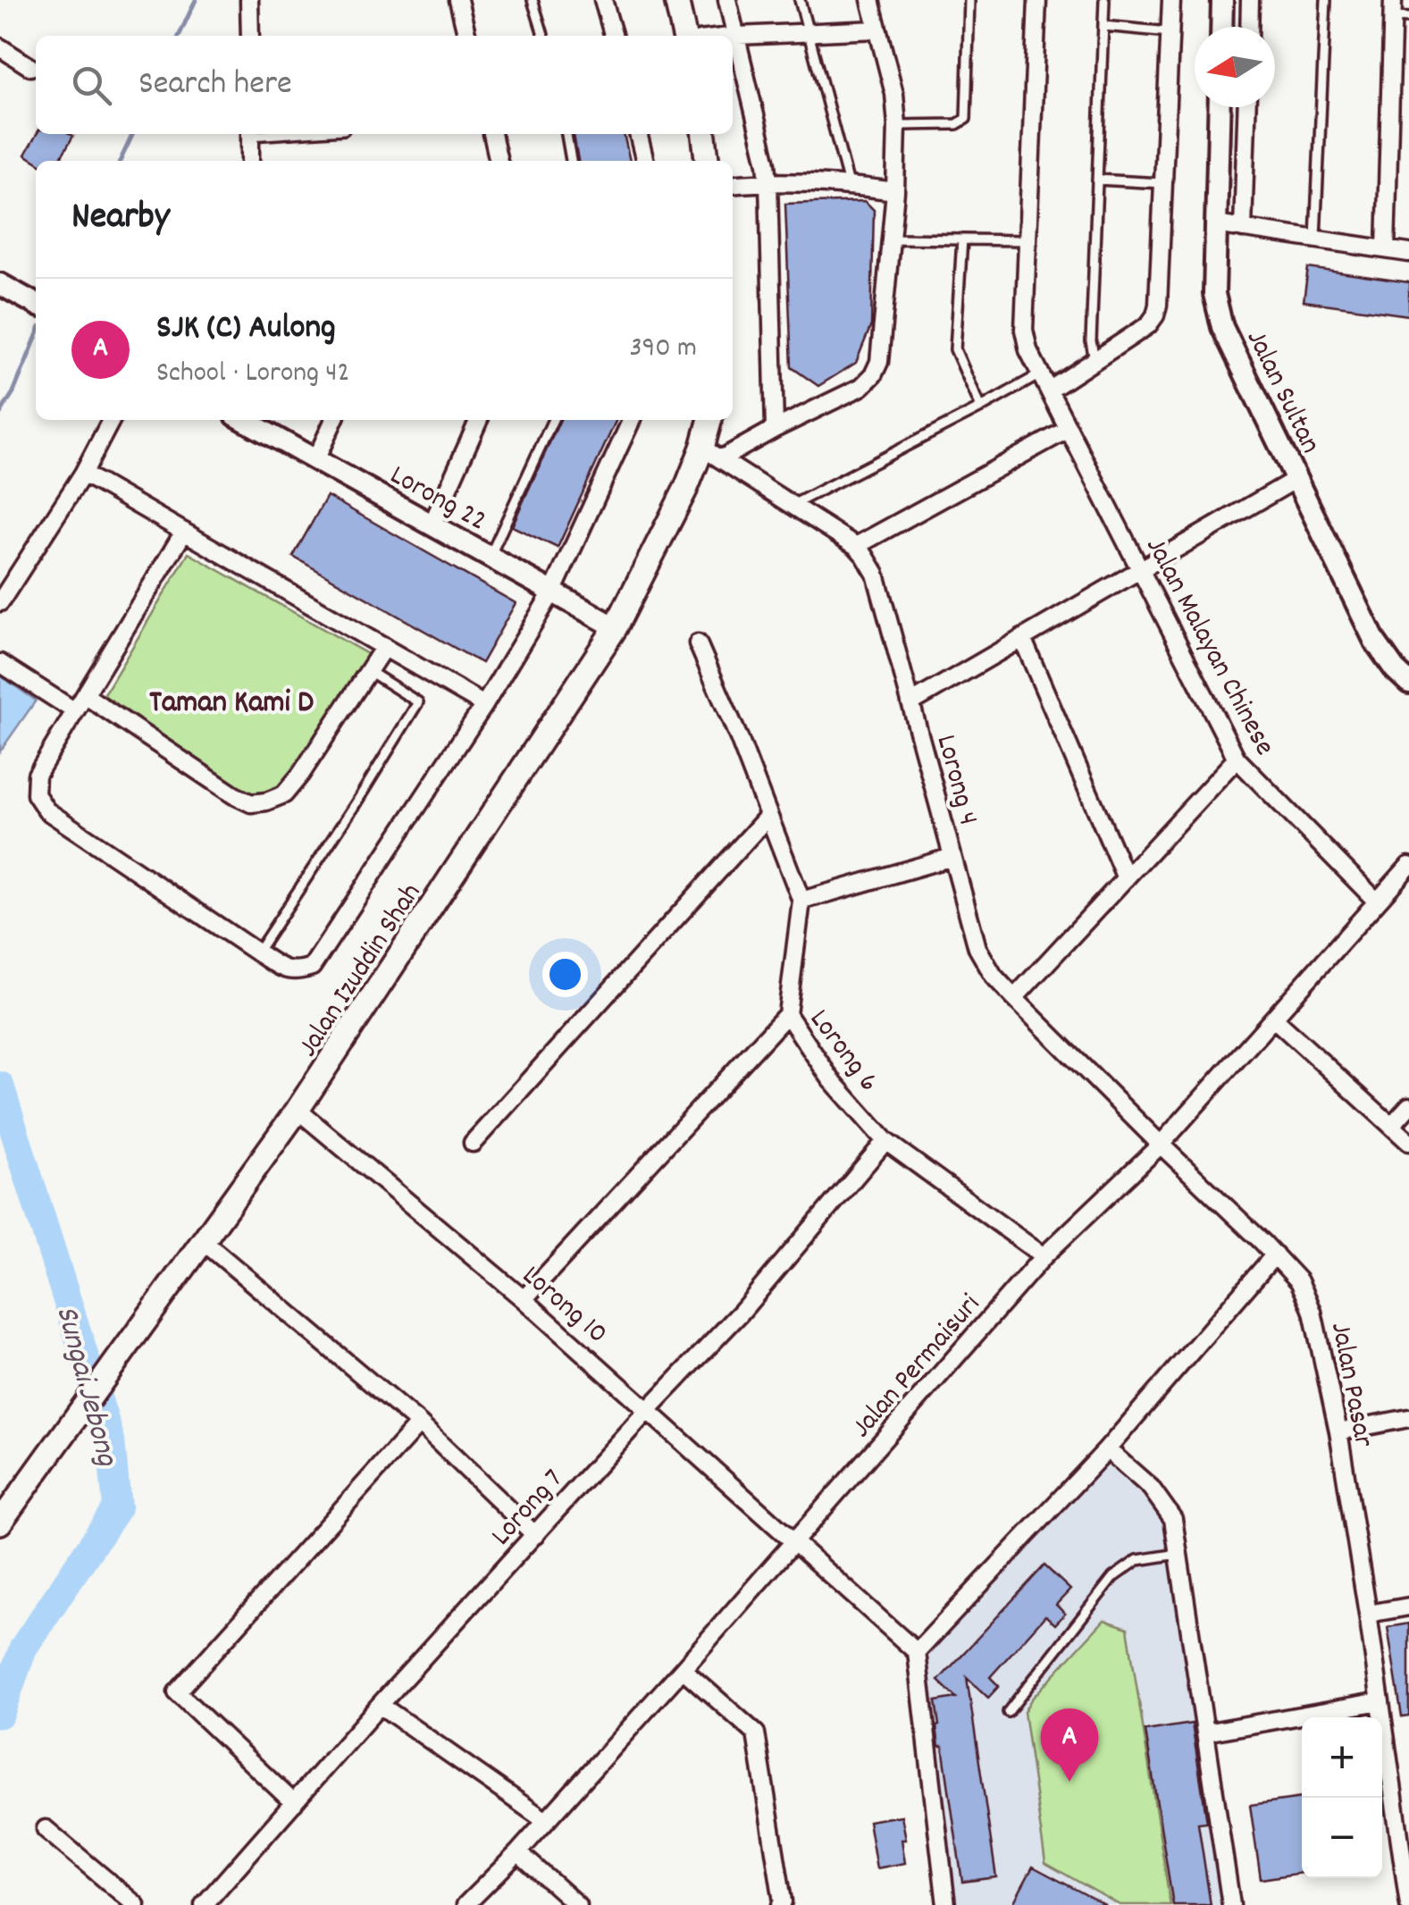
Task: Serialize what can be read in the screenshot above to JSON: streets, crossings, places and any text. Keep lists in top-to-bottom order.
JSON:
{
  "streets": {
    "main road": ["Jalan Izuddin Shah"],
    "street": [
      "Jalan Sultan",
      "Lorong 22",
      "Jalan Malayan Chinese",
      "Lorong 4",
      "Lorong 6",
      "Lorong 10",
      "Jalan Permaisuri",
      "Jalan Pasar",
      "Lorong 7"
    ]
  },
  "crossings": [
    ["Lorong 22", "Jalan Izuddin Shah"],
    ["Jalan Malayan Chinese", "Jalan Permaisuri"],
    ["Lorong 4", "Jalan Izuddin Shah"],
    ["Lorong 4", "Jalan Permaisuri"],
    ["Lorong 4", "Jalan Pasar"],
    ["Jalan Izuddin Shah", "Lorong 10"],
    ["Lorong 6", "Jalan Permaisuri"],
    ["Lorong 6", "Lorong 7"],
    ["Lorong 10", "Jalan Permaisuri"],
    ["Lorong 10", "Lorong 7"],
    ["Jalan Permaisuri", "Jalan Pasar"]
  ],
  "districts": ["Taman Kami D"],
  "water": ["Sungai Jebong"],
  "north": "left",
  "page": {
    "search": "Search here",
    "heading": "Nearby",
    "list": [
      {
        "mark": "A",
        "name": "SJK (C) Aulong",
        "note": "School · Lorong 42",
        "value": "390 m"
      }
    ],
    "pins": "A",
    "map_buttons": ["+", "−"]
  }
}
